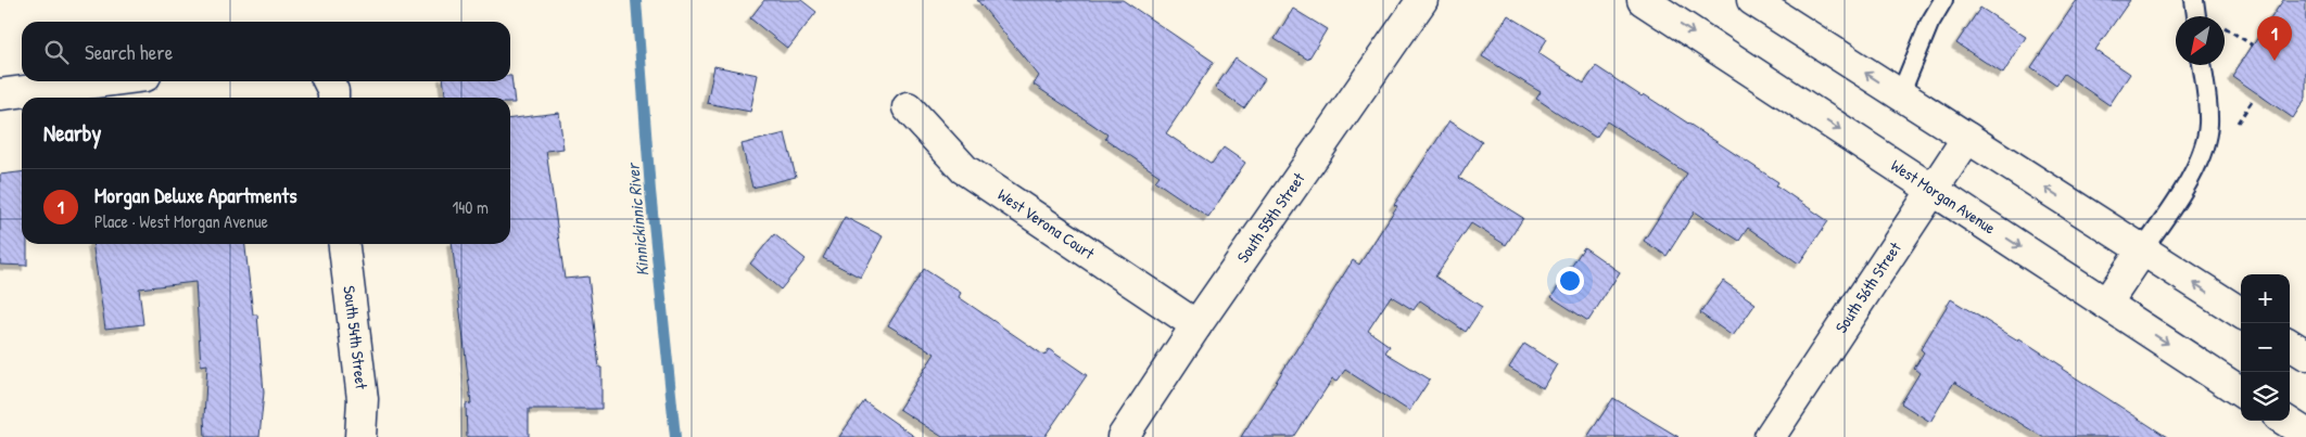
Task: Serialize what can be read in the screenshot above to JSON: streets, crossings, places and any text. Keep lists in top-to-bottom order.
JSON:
{
  "streets": {
    "street": [
      "West Morgan Avenue",
      "South 55th Street",
      "West Verona Court",
      "South 56th Street",
      "South 54th Street"
    ]
  },
  "crossings": [
    ["West Morgan Avenue", "South 56th Street"],
    ["South 55th Street", "West Verona Court"]
  ],
  "water": ["Kinnickinnic River"],
  "north": "bottom left",
  "page": {
    "pins": "1",
    "search": "Search here",
    "heading": "Nearby",
    "list": [
      {
        "mark": "1",
        "name": "Morgan Deluxe Apartments",
        "note": "Place · West Morgan Avenue",
        "value": "140 m"
      }
    ],
    "map_buttons": ["+", "−"]
  }
}
